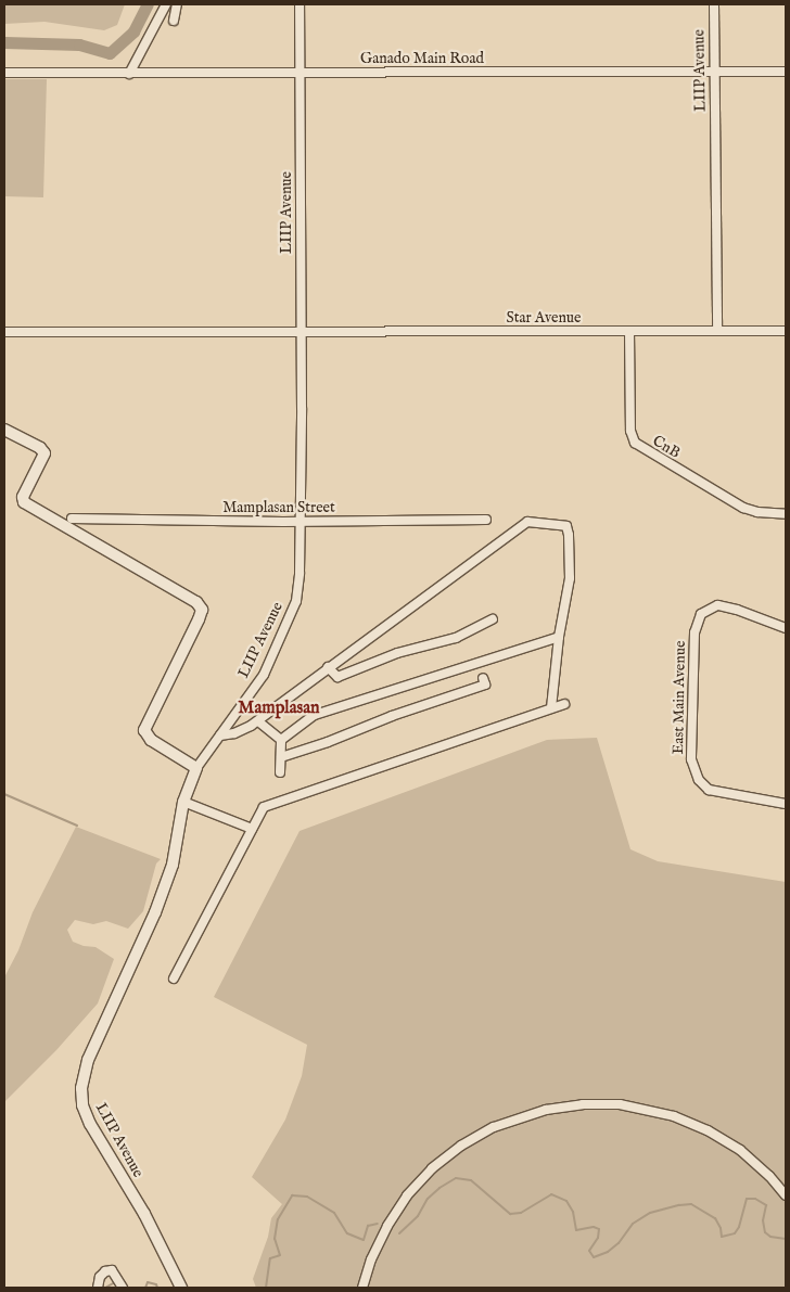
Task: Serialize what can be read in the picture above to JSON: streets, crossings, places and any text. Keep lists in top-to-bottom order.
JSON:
{
  "streets": {
    "street": [
      "Ganado Main Road",
      "LIIP Avenue",
      "Star Avenue",
      "CnB",
      "Mamplasan Street",
      "East Main Avenue"
    ]
  },
  "crossings": [
    ["Ganado Main Road", "LIIP Avenue"],
    ["LIIP Avenue", "Star Avenue"],
    ["LIIP Avenue", "Mamplasan Street"],
    ["Star Avenue", "CnB"]
  ],
  "districts": ["Mamplasan"]
}
